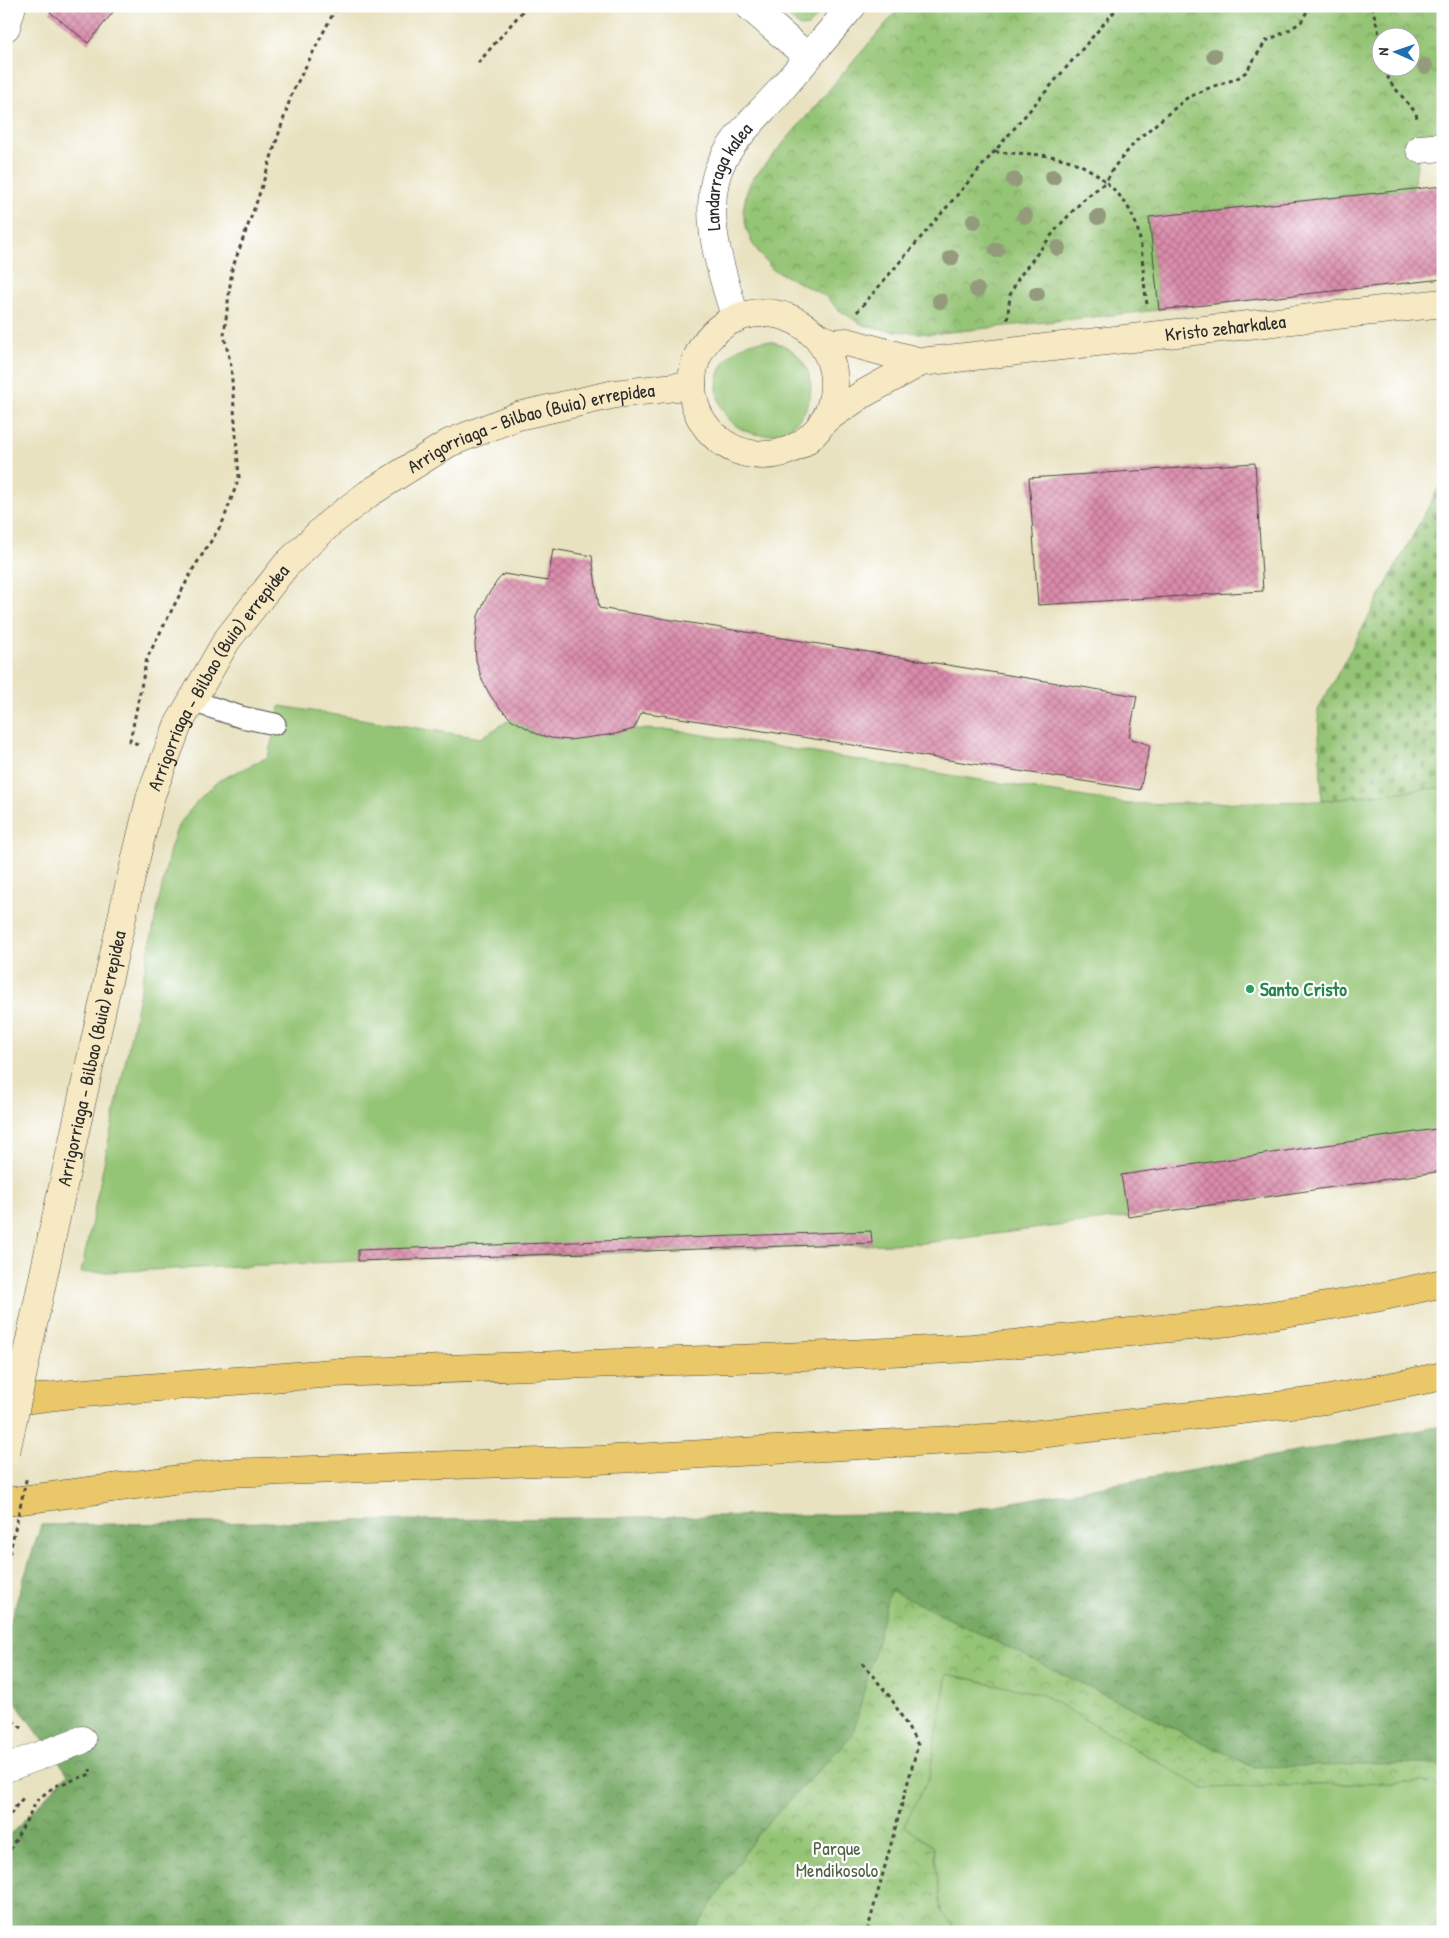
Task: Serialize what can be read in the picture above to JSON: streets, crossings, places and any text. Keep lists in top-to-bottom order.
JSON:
{
  "streets": {
    "street": ["Landarraga kalea", "Kristo zeharkalea", "Arrigorriaga - Bilbao (Buia) errepidea"]
  },
  "crossings": [
    ["Landarraga kalea", "Arrigorriaga - Bilbao (Buia) errepidea"]
  ],
  "parks": ["Parque Mendikosolo"],
  "places": ["Santo Cristo"],
  "north": "left"
}
